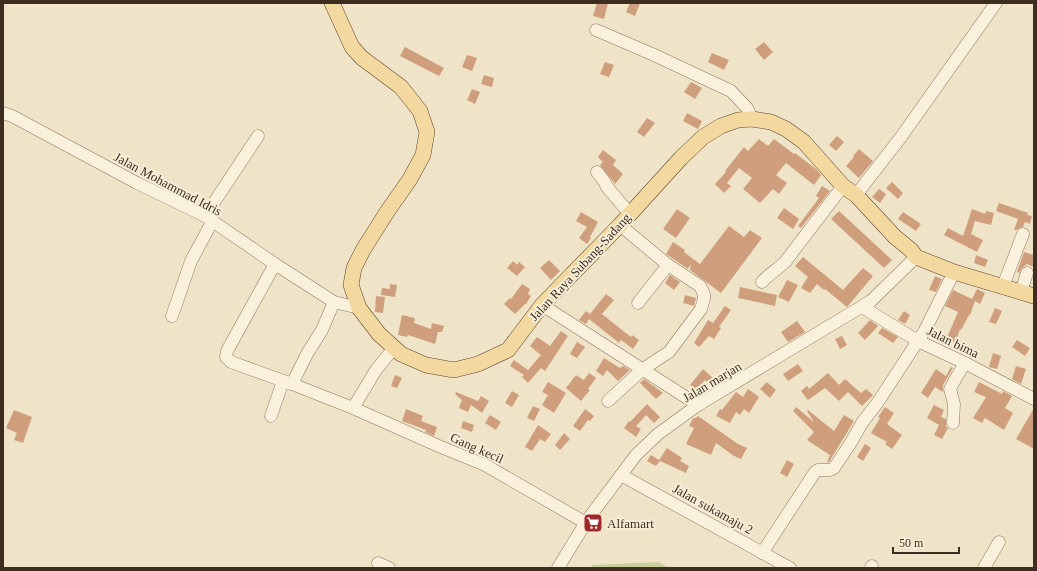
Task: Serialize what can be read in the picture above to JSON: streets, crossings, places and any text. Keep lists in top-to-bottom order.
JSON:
{
  "streets": {
    "main road": ["Jalan Raya Subang-Sadang"],
    "street": [
      "Jalan Mohammad Idris",
      "Jalan bima",
      "Jalan marjan",
      "Gang kecil",
      "Jalan sukamaju 2"
    ]
  },
  "crossings": [
    ["Jalan Mohammad Idris", "Jalan Raya Subang-Sadang"],
    ["Jalan Mohammad Idris", "Gang kecil"],
    ["Jalan Raya Subang-Sadang", "Jalan marjan"],
    ["Jalan bima", "Jalan marjan"],
    ["Jalan marjan", "Gang kecil"],
    ["Jalan marjan", "Jalan sukamaju 2"]
  ],
  "places": {
    "supermarket": ["Alfamart"]
  },
  "scale_bar": "50 m"
}
